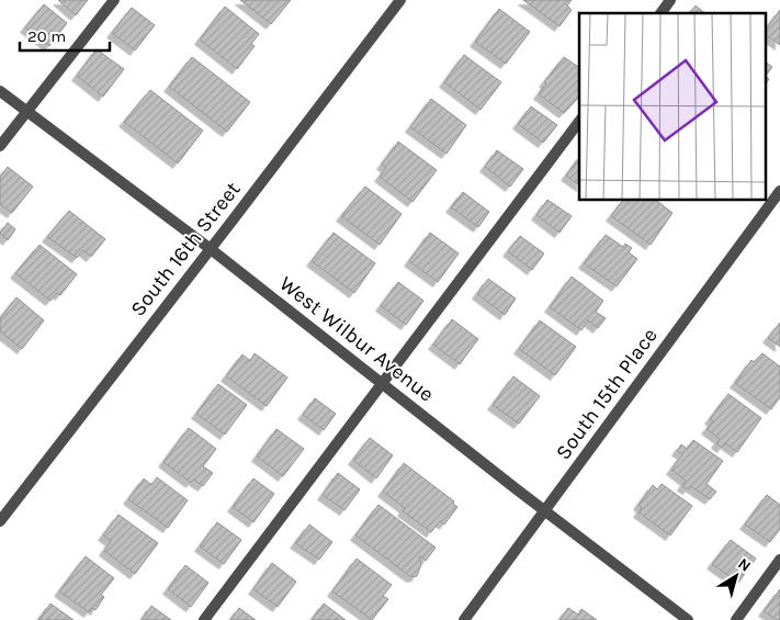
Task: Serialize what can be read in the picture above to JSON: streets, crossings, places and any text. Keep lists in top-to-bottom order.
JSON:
{
  "streets": {
    "street": ["South 16th Street", "West Wilbur Avenue", "South 15th Place"]
  },
  "crossings": [
    ["South 16th Street", "West Wilbur Avenue"],
    ["West Wilbur Avenue", "South 15th Place"]
  ],
  "scale_bar": "20 m",
  "north": "top right"
}
